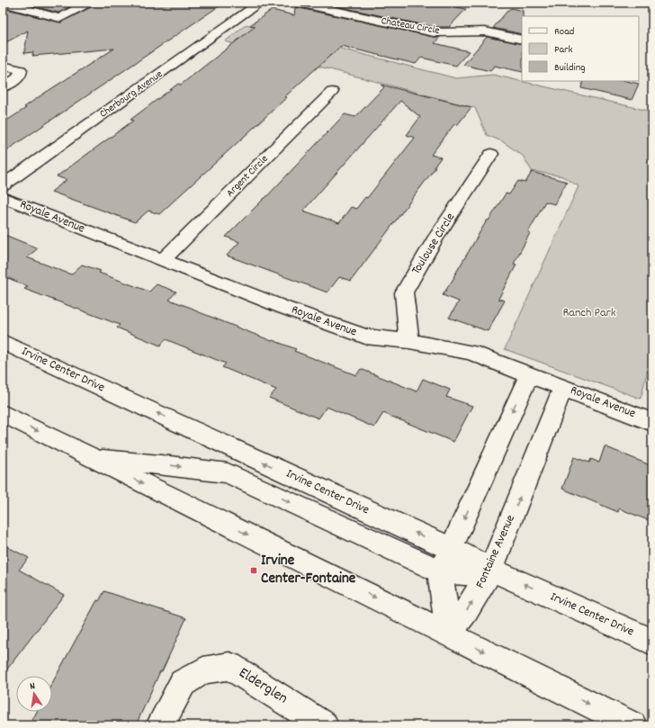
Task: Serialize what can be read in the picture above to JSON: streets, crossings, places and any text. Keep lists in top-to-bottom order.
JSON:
{
  "streets": {
    "street": [
      "Chateau Circle",
      "Cherbourg Avenue",
      "Argent Circle",
      "Royale Avenue",
      "Toulouse Circle",
      "Irvine Center Drive",
      "Fontaine Avenue",
      "Elderglen"
    ]
  },
  "crossings": [
    ["Argent Circle", "Royale Avenue"],
    ["Royale Avenue", "Toulouse Circle"],
    ["Royale Avenue", "Fontaine Avenue"],
    ["Irvine Center Drive", "Fontaine Avenue"]
  ],
  "parks": ["Ranch Park"],
  "places": {
    "transit": ["Irvine Center-Fontaine"]
  },
  "legend": ["Road", "Park", "Building"],
  "north": "top"
}
